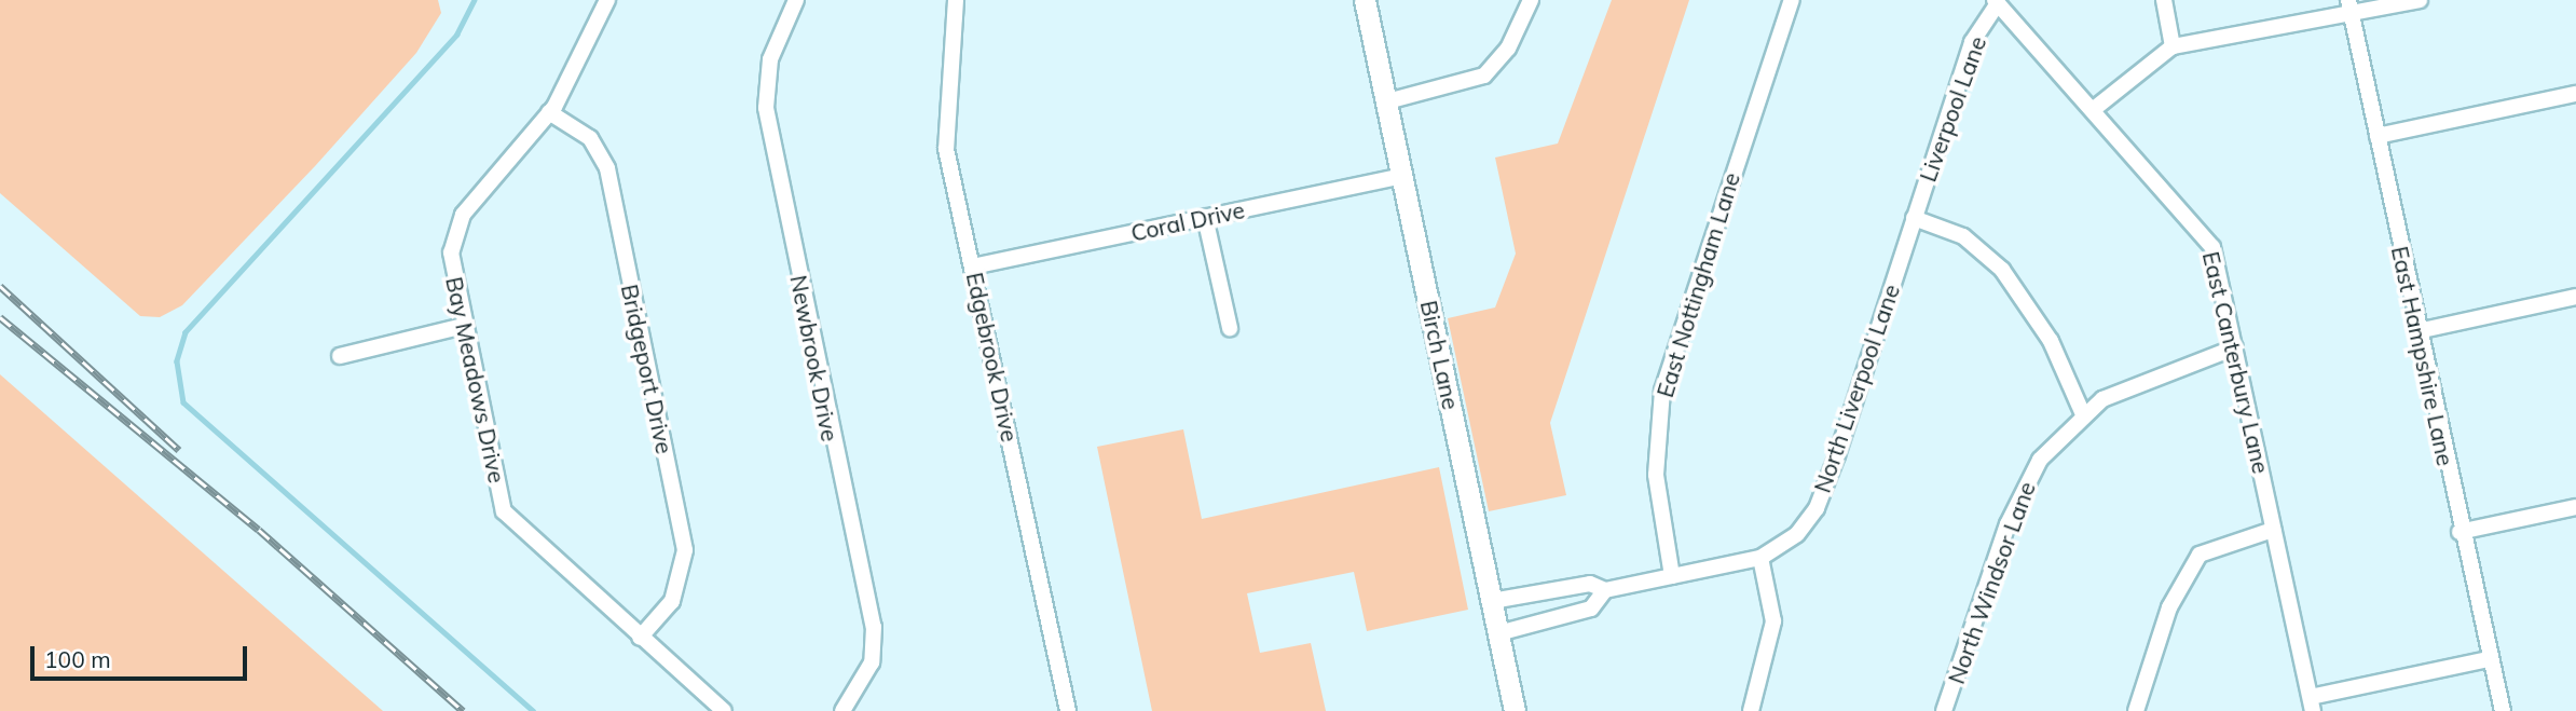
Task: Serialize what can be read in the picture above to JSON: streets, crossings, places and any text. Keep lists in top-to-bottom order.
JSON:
{
  "streets": {
    "street": [
      "Liverpool Lane",
      "Coral Drive",
      "East Nottingham Lane",
      "Birch Lane",
      "East Hampshire Lane",
      "Edgebrook Drive",
      "Newbrook Drive",
      "East Canterbury Lane",
      "Bridgeport Drive",
      "Bay Meadows Drive",
      "North Liverpool Lane",
      "North Windsor Lane"
    ]
  },
  "crossings": [
    ["Liverpool Lane", "East Canterbury Lane"],
    ["Liverpool Lane", "North Liverpool Lane"],
    ["Coral Drive", "Birch Lane"],
    ["Coral Drive", "Edgebrook Drive"],
    ["East Nottingham Lane", "North Liverpool Lane"],
    ["Birch Lane", "North Liverpool Lane"],
    ["East Canterbury Lane", "North Windsor Lane"],
    ["Bridgeport Drive", "Bay Meadows Drive"]
  ],
  "scale_bar": "100 m"
}
